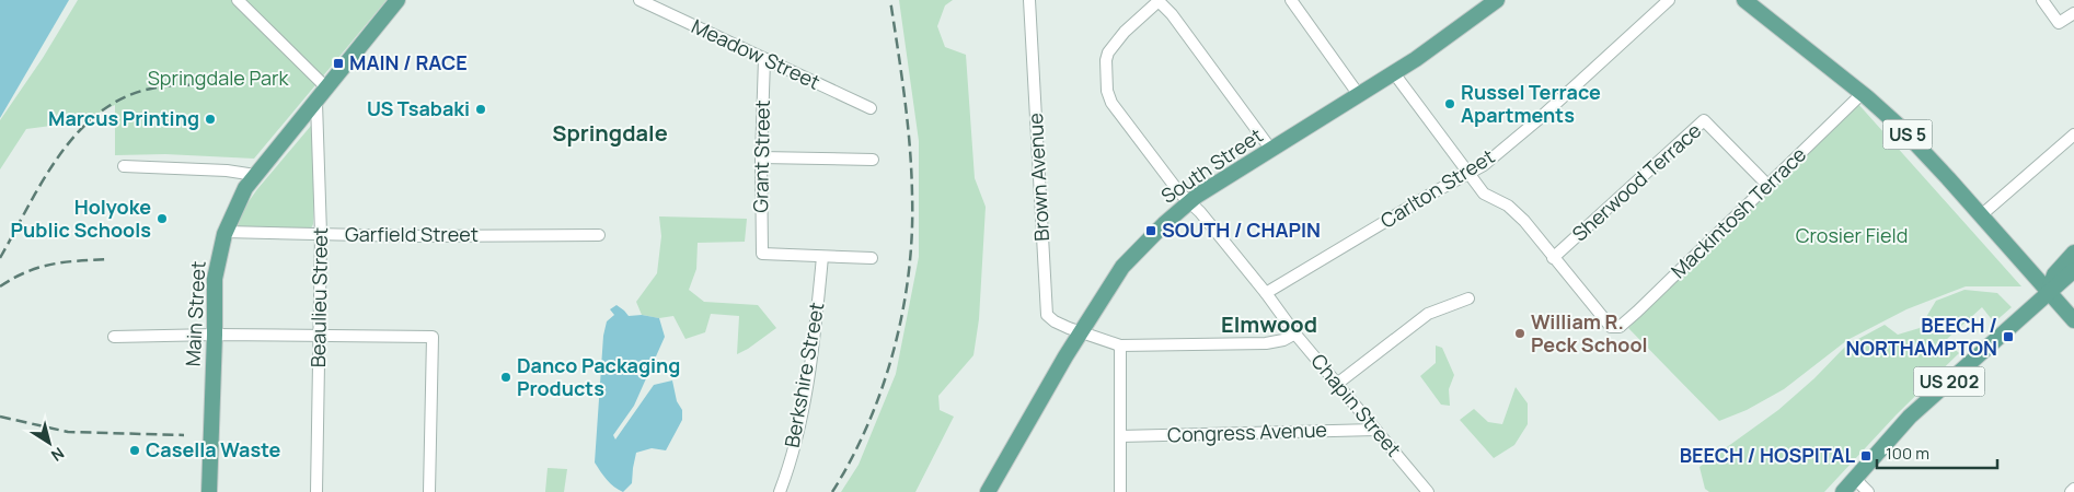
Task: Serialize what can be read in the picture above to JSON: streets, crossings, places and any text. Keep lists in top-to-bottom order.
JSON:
{
  "streets": {
    "main road": [
      "US 5",
      "South Street",
      "Main Street",
      "US 202"
    ],
    "street": [
      "Meadow Street",
      "Grant Street",
      "Brown Avenue",
      "Sherwood Terrace",
      "Carlton Street",
      "Mackintosh Terrace",
      "Garfield Street",
      "Beaulieu Street",
      "Berkshire Street",
      "Chapin Street",
      "Congress Avenue"
    ]
  },
  "crossings": [
    ["Meadow Street", "Grant Street"],
    ["US 5", "Mackintosh Terrace"],
    ["US 5", "US 202"],
    ["Grant Street", "Berkshire Street"],
    ["South Street", "Brown Avenue"],
    ["South Street", "Chapin Street"],
    ["Sherwood Terrace", "Mackintosh Terrace"],
    ["Carlton Street", "Chapin Street"],
    ["Garfield Street", "Beaulieu Street"],
    ["Garfield Street", "Main Street"],
    ["Beaulieu Street", "Main Street"],
    ["Chapin Street", "Congress Avenue"]
  ],
  "districts": ["Springdale", "Elmwood"],
  "parks": ["Springdale Park", "Crosier Field"],
  "places": {
    "transit": [
      "MAIN / RACE",
      "SOUTH / CHAPIN",
      "BEECH / NORTHAMPTON",
      "BEECH / HOSPITAL"
    ],
    "other": [
      "Russel Terrace Apartments",
      "US Tsabaki",
      "Marcus Printing",
      "Holyoke Public Schools",
      "William R. Peck School",
      "Danco Packaging Products",
      "Casella Waste"
    ]
  },
  "scale_bar": "100 m",
  "north": "bottom right"
}
